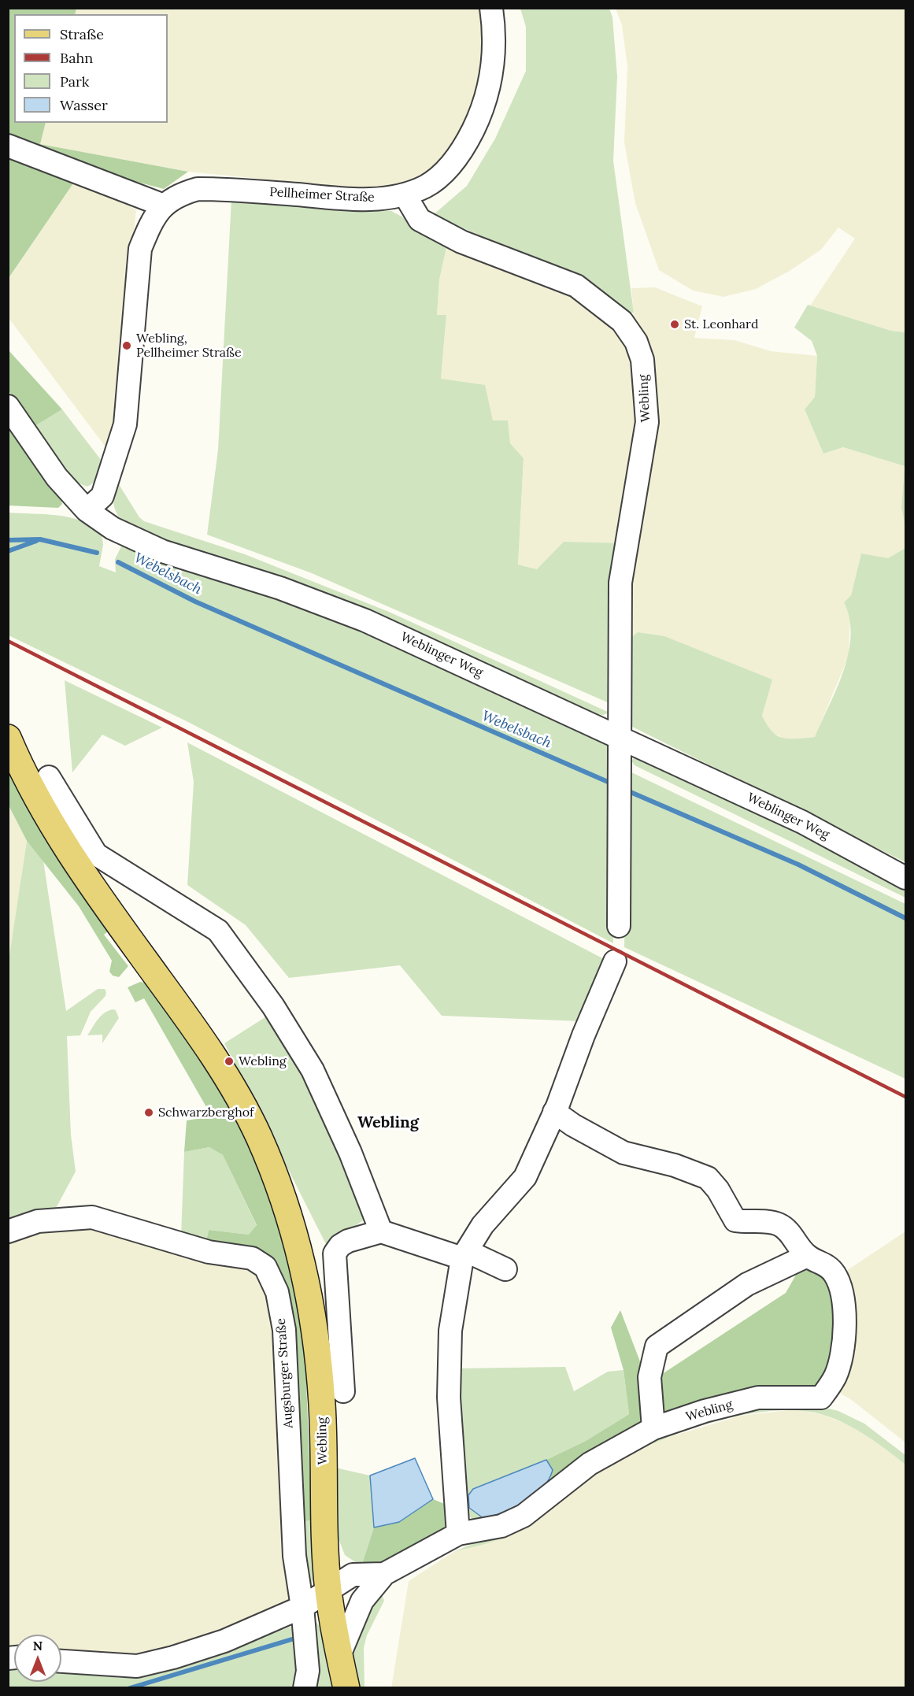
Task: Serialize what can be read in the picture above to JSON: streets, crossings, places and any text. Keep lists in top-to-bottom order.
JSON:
{
  "streets": {
    "main road": ["Webling"],
    "street": ["Pellheimer Straße", "Weblinger Weg", "Augsburger Straße"]
  },
  "crossings": [
    ["Pellheimer Straße", "Webling"],
    ["Pellheimer Straße", "Weblinger Weg"],
    ["Webling", "Weblinger Weg"]
  ],
  "districts": ["Webling"],
  "water": ["Webelsbach"],
  "places": [
    "St. Leonhard",
    "Webling, Pellheimer Straße",
    "Webling",
    "Schwarzberghof"
  ],
  "legend": [
    "Straße",
    "Bahn",
    "Park",
    "Wasser"
  ],
  "north": "top"
}
